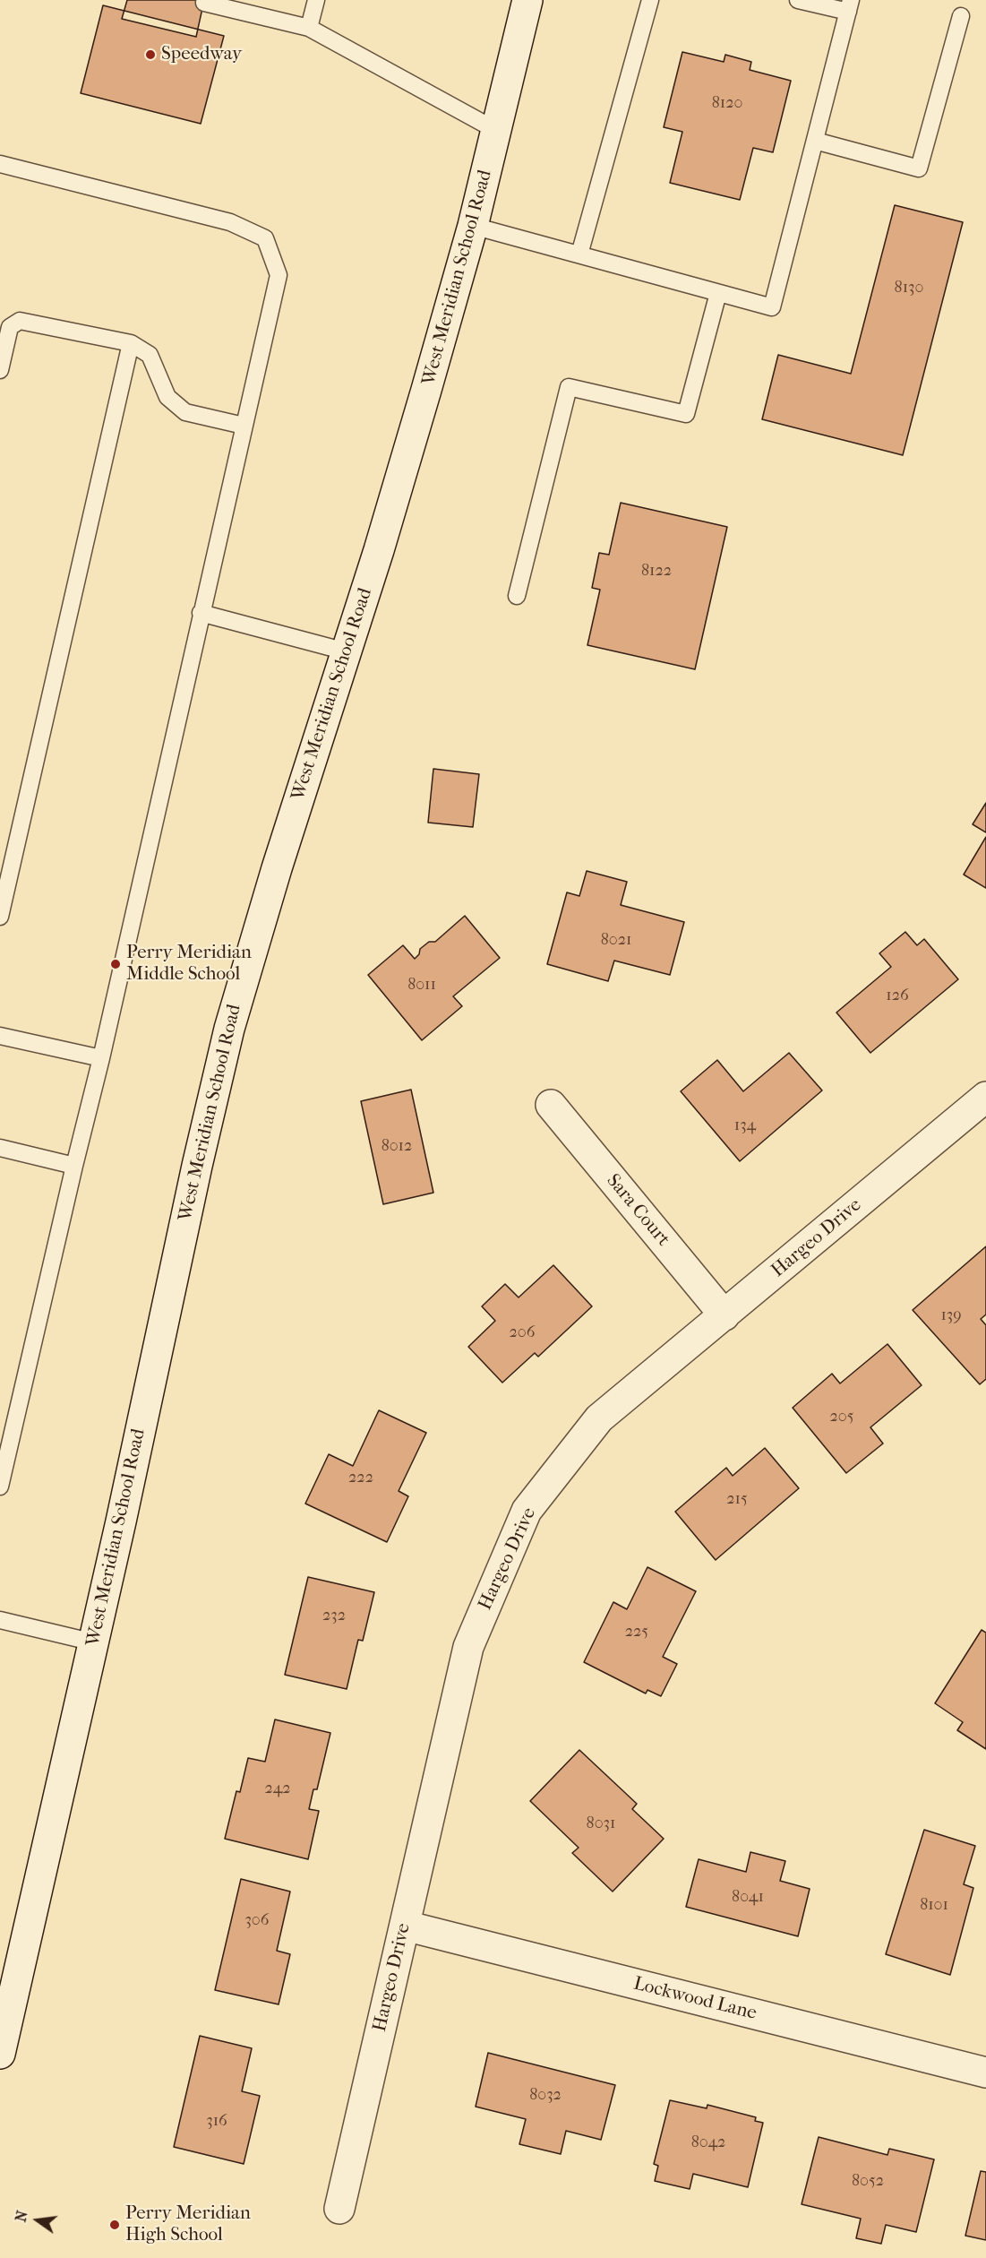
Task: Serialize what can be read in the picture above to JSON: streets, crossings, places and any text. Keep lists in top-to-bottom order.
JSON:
{
  "streets": {
    "street": [
      "West Meridian School Road",
      "Sara Court",
      "Hargeo Drive",
      "Lockwood Lane"
    ]
  },
  "crossings": [
    ["Sara Court", "Hargeo Drive"],
    ["Hargeo Drive", "Lockwood Lane"]
  ],
  "places": ["Speedway", "Perry Meridian Middle School", "Perry Meridian High School"],
  "house_numbers": [
    "8120",
    "8130",
    "8122",
    "8021",
    "8011",
    "126",
    "134",
    "8012",
    "139",
    "206",
    "205",
    "222",
    "215",
    "232",
    "225",
    "242",
    "8031",
    "8041",
    "8101",
    "306",
    "8032",
    "316",
    "8042",
    "8052"
  ],
  "north": "left"
}
